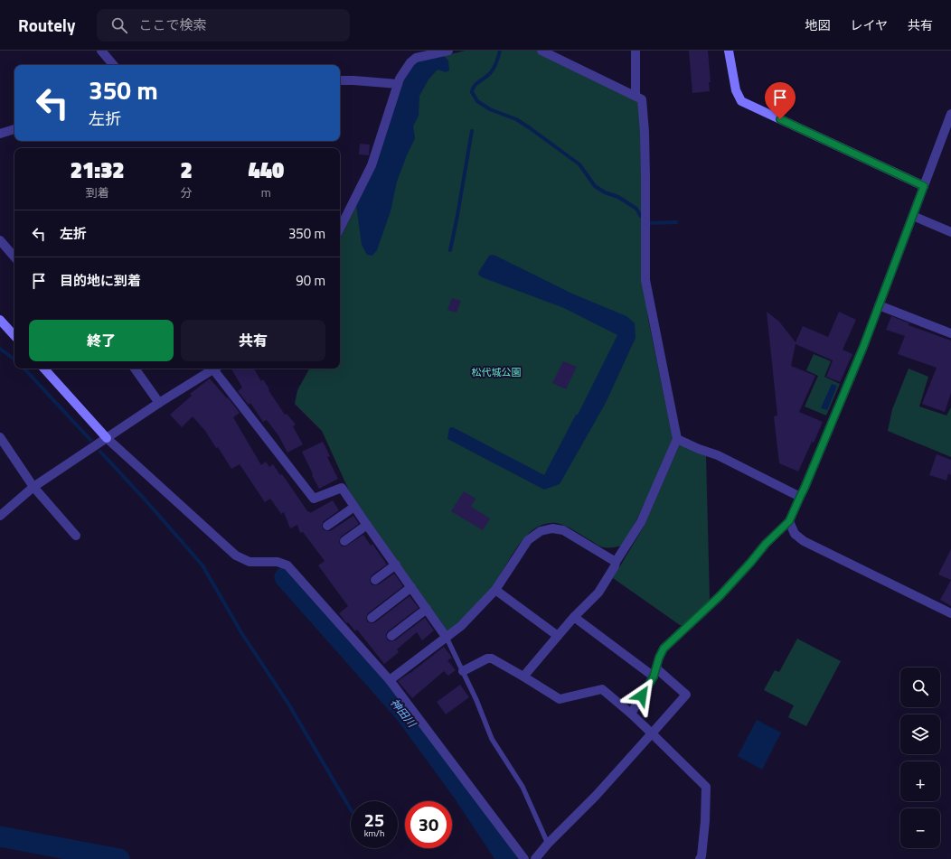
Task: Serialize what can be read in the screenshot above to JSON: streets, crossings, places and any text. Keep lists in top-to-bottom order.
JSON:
{
  "water": ["神田川"],
  "parks": ["松代城公園"],
  "page": {
    "header": "Routely",
    "search": "ここで検索",
    "nav": ["地図", "レイヤ", "共有"],
    "turn": ["350 m", "左折"],
    "eta": [
      "21:32",
      "到着",
      "2",
      "分",
      "440",
      "m"
    ],
    "list": [
      {
        "name": "左折",
        "value": "350 m"
      },
      {
        "name": "目的地に到着",
        "value": "90 m"
      }
    ],
    "buttons": ["終了", "共有"],
    "map_buttons": ["+", "−"],
    "speed": "25 km/h",
    "limit": "30"
  }
}
